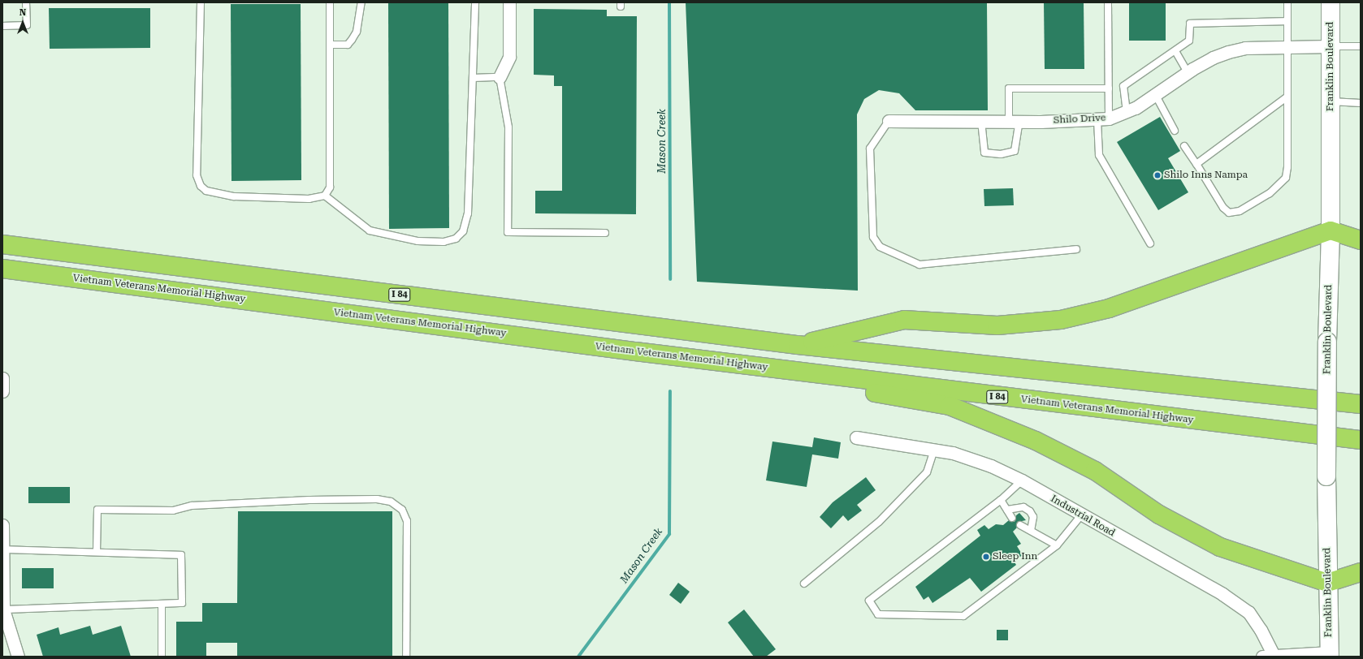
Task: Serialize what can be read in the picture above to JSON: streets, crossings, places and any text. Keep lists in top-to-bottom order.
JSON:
{
  "streets": {
    "highway": ["Vietnam Veterans Memorial Highway", "I 84"],
    "main road": ["Franklin Boulevard"],
    "street": ["Shilo Drive", "Industrial Road"]
  },
  "crossings": [
    ["Franklin Boulevard", "Shilo Drive"]
  ],
  "water": ["Mason Creek"],
  "places": ["Shilo Inns Nampa", "Sleep Inn"],
  "north": "top"
}
